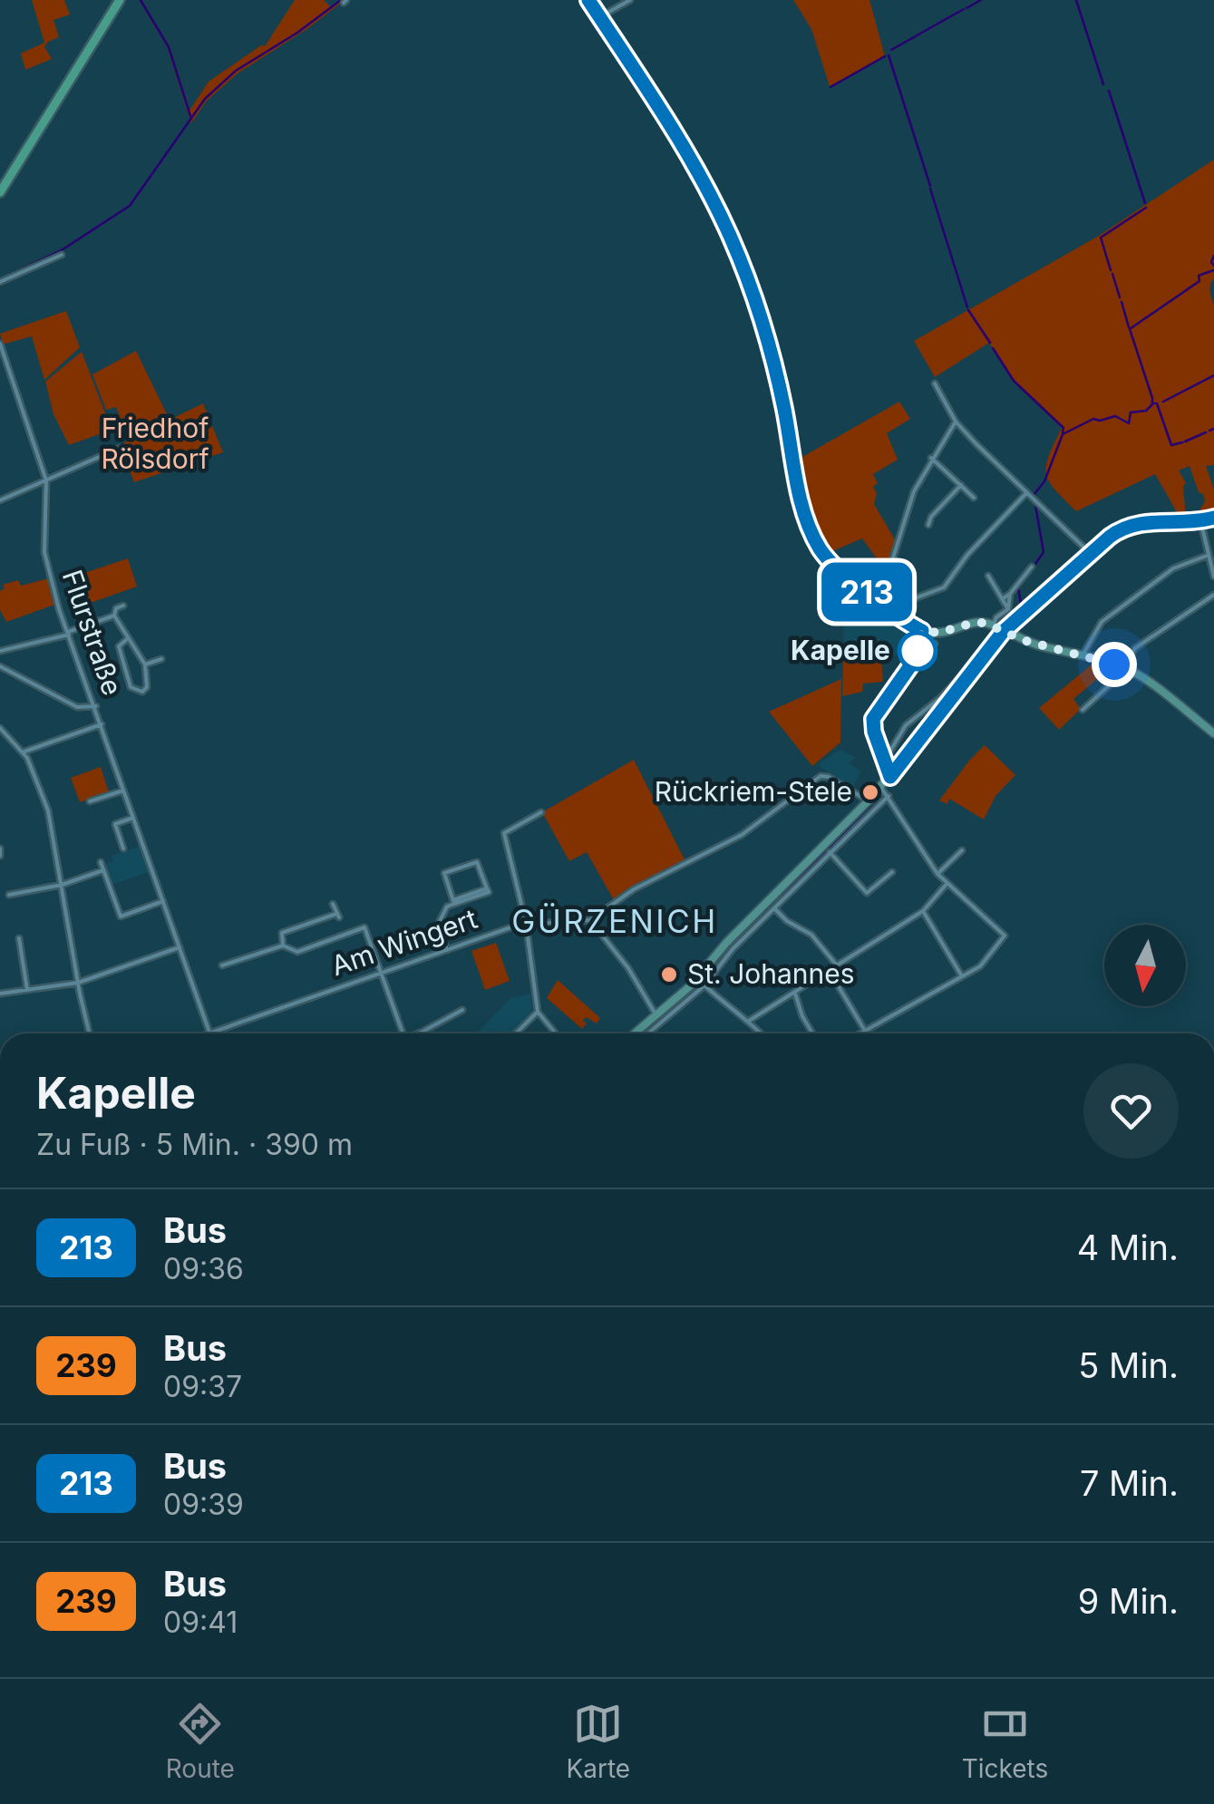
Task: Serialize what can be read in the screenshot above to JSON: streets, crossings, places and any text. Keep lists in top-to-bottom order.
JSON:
{
  "streets": {
    "street": ["Flurstraße", "Am Wingert"]
  },
  "crossings": [
    ["Flurstraße", "Am Wingert"]
  ],
  "districts": ["GÜRZENICH"],
  "parks": ["Friedhof Rölsdorf"],
  "places": ["Kapelle", "Rückriem-Stele", "St. Johannes"],
  "lines": ["bus line 213"],
  "north": "bottom",
  "page": {
    "on_map": "213",
    "heading": ["Kapelle", "Zu Fuß · 5 Min. · 390 m"],
    "list": [
      {
        "mark": "213",
        "name": "Bus",
        "note": "09:36",
        "value": "4 Min."
      },
      {
        "mark": "239",
        "name": "Bus",
        "note": "09:37",
        "value": "5 Min."
      },
      {
        "mark": "213",
        "name": "Bus",
        "note": "09:39",
        "value": "7 Min."
      },
      {
        "mark": "239",
        "name": "Bus",
        "note": "09:41",
        "value": "9 Min."
      }
    ],
    "tabs": ["Route", "Karte", "Tickets"]
  }
}
